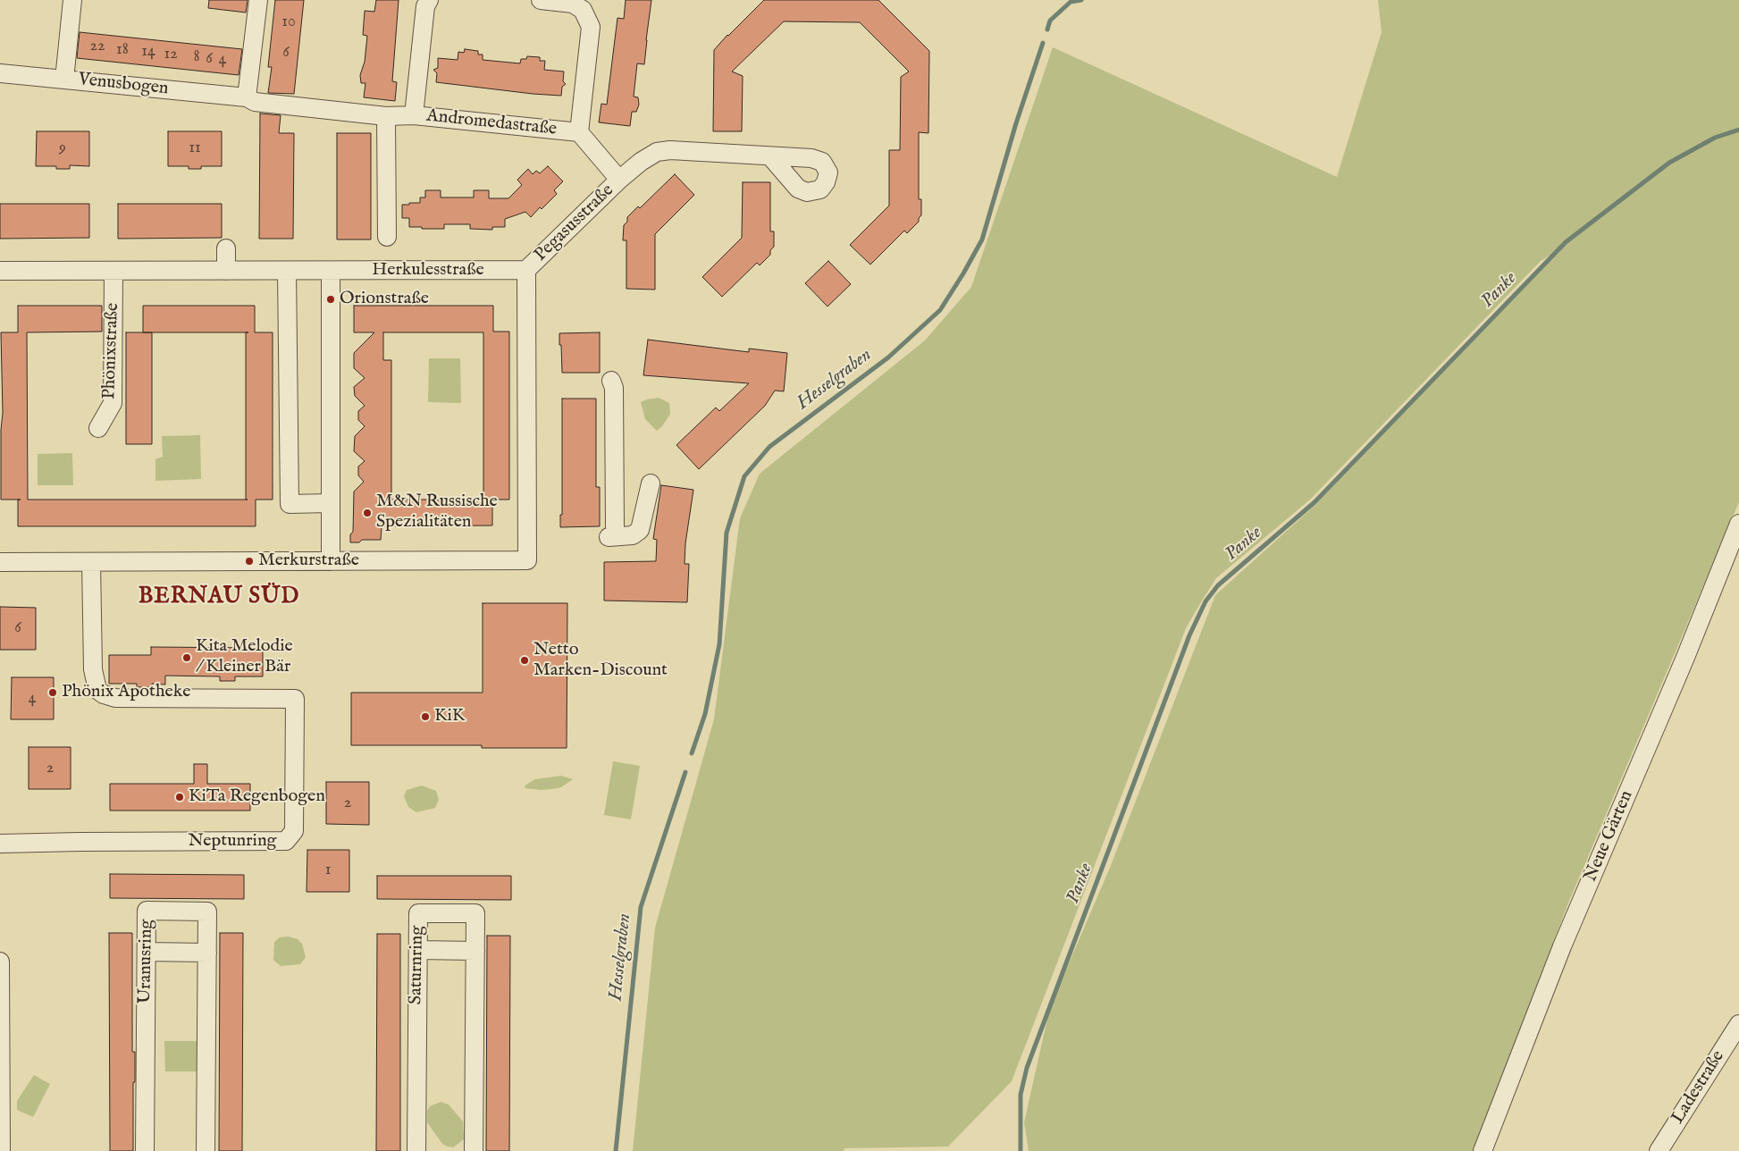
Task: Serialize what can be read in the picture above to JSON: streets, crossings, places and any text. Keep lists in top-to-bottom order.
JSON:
{
  "streets": {
    "street": [
      "Venusbogen",
      "Andromedastraße",
      "Pegasusstraße",
      "Herkulesstraße",
      "Phönixstraße",
      "Neue Gärten",
      "Neptunring",
      "Uranusring",
      "Saturnring",
      "Ladestraße"
    ]
  },
  "crossings": [
    ["Venusbogen", "Andromedastraße"],
    ["Andromedastraße", "Pegasusstraße"],
    ["Pegasusstraße", "Herkulesstraße"],
    ["Herkulesstraße", "Phönixstraße"]
  ],
  "districts": ["BERNAU SÜD"],
  "water": ["Panke", "Hesselgraben"],
  "places": [
    "Orionstraße",
    "M&N Russische Spezialitäten",
    "Merkurstraße",
    "Kita Melodie / Kleiner Bär",
    "Netto Marken-Discount",
    "Phönix Apotheke",
    "KiK",
    "KiTa Regenbogen"
  ],
  "house_numbers": [
    "10",
    "22",
    "18",
    "14",
    "6",
    "12",
    "8",
    "6",
    "4",
    "9",
    "11",
    "6",
    "4",
    "2",
    "2",
    "1"
  ]
}
